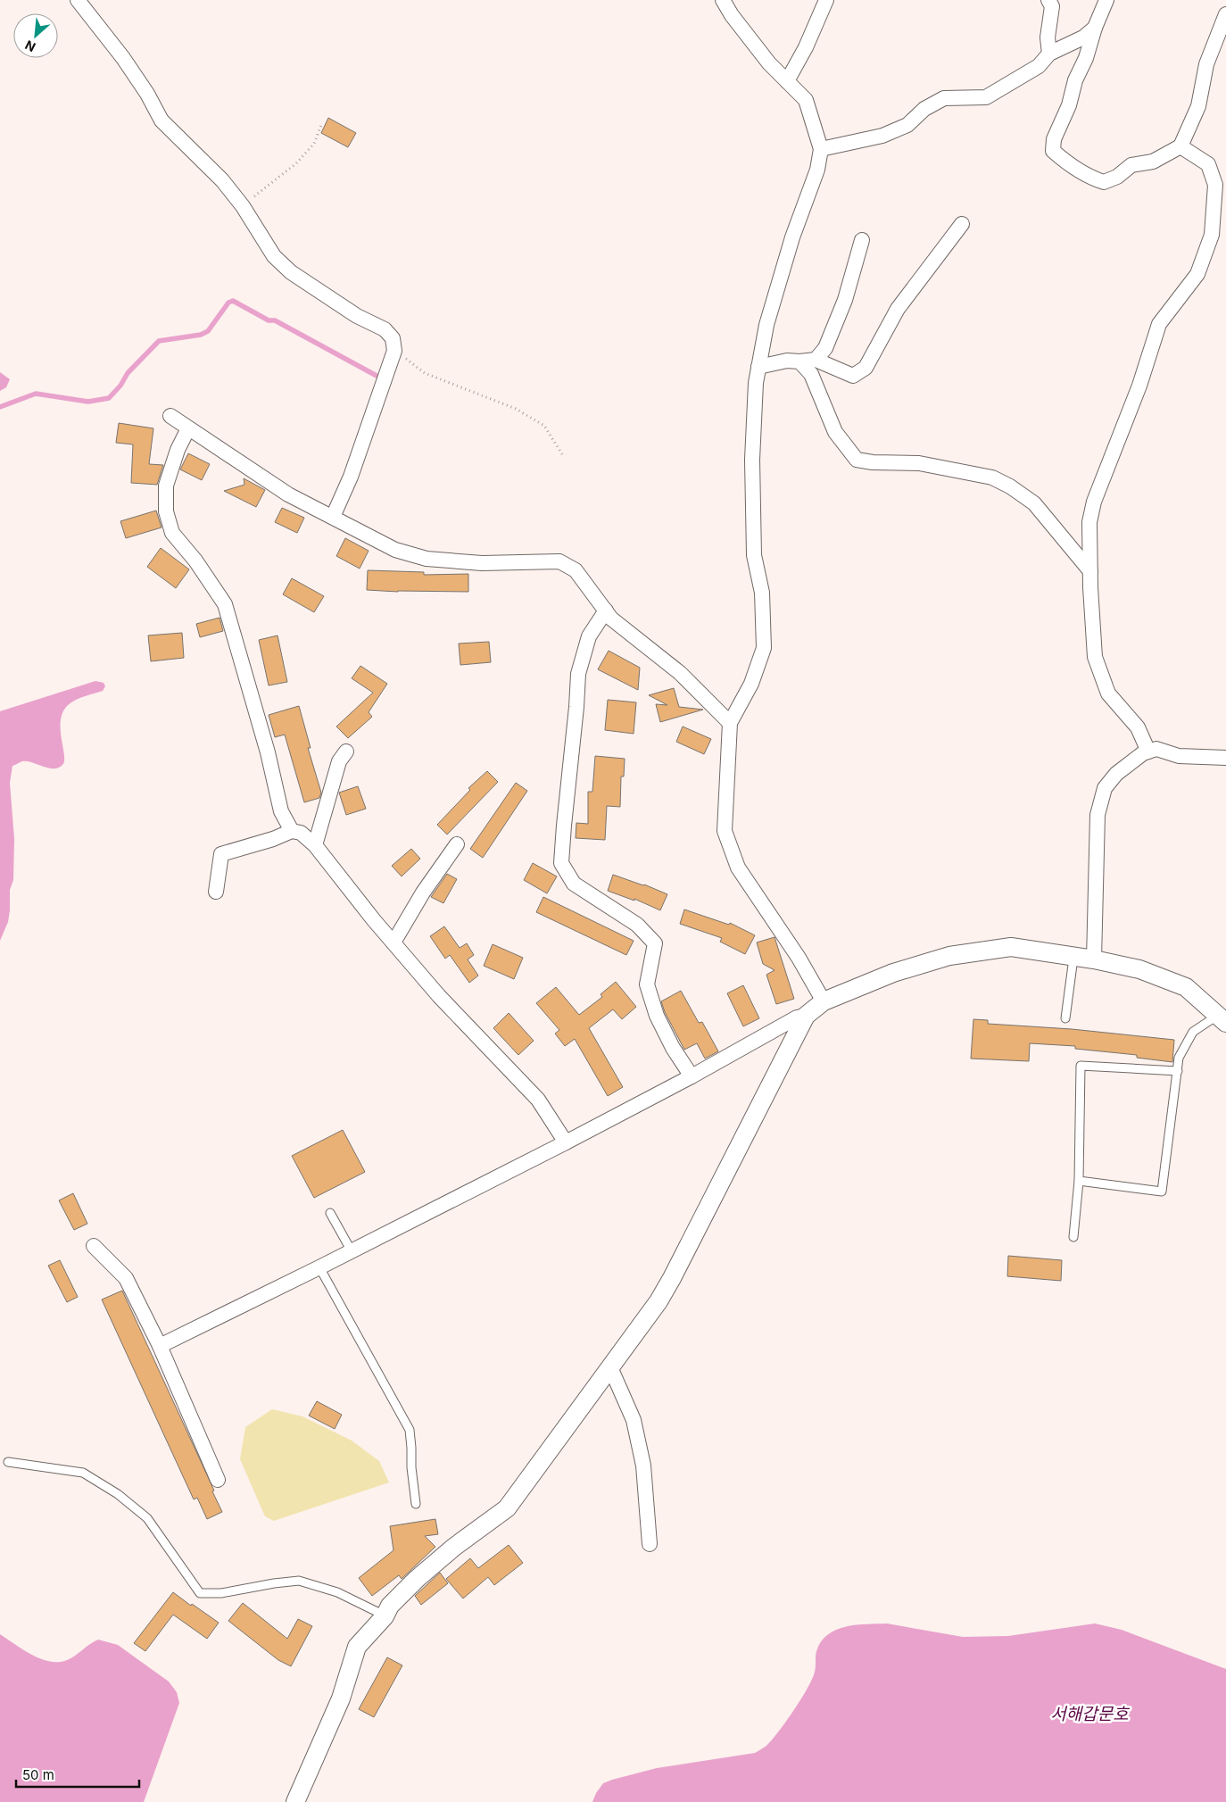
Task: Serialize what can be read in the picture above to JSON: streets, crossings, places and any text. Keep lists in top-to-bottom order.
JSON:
{
  "water": ["서해갑문호"],
  "scale_bar": "50 m",
  "north": "bottom left"
}
